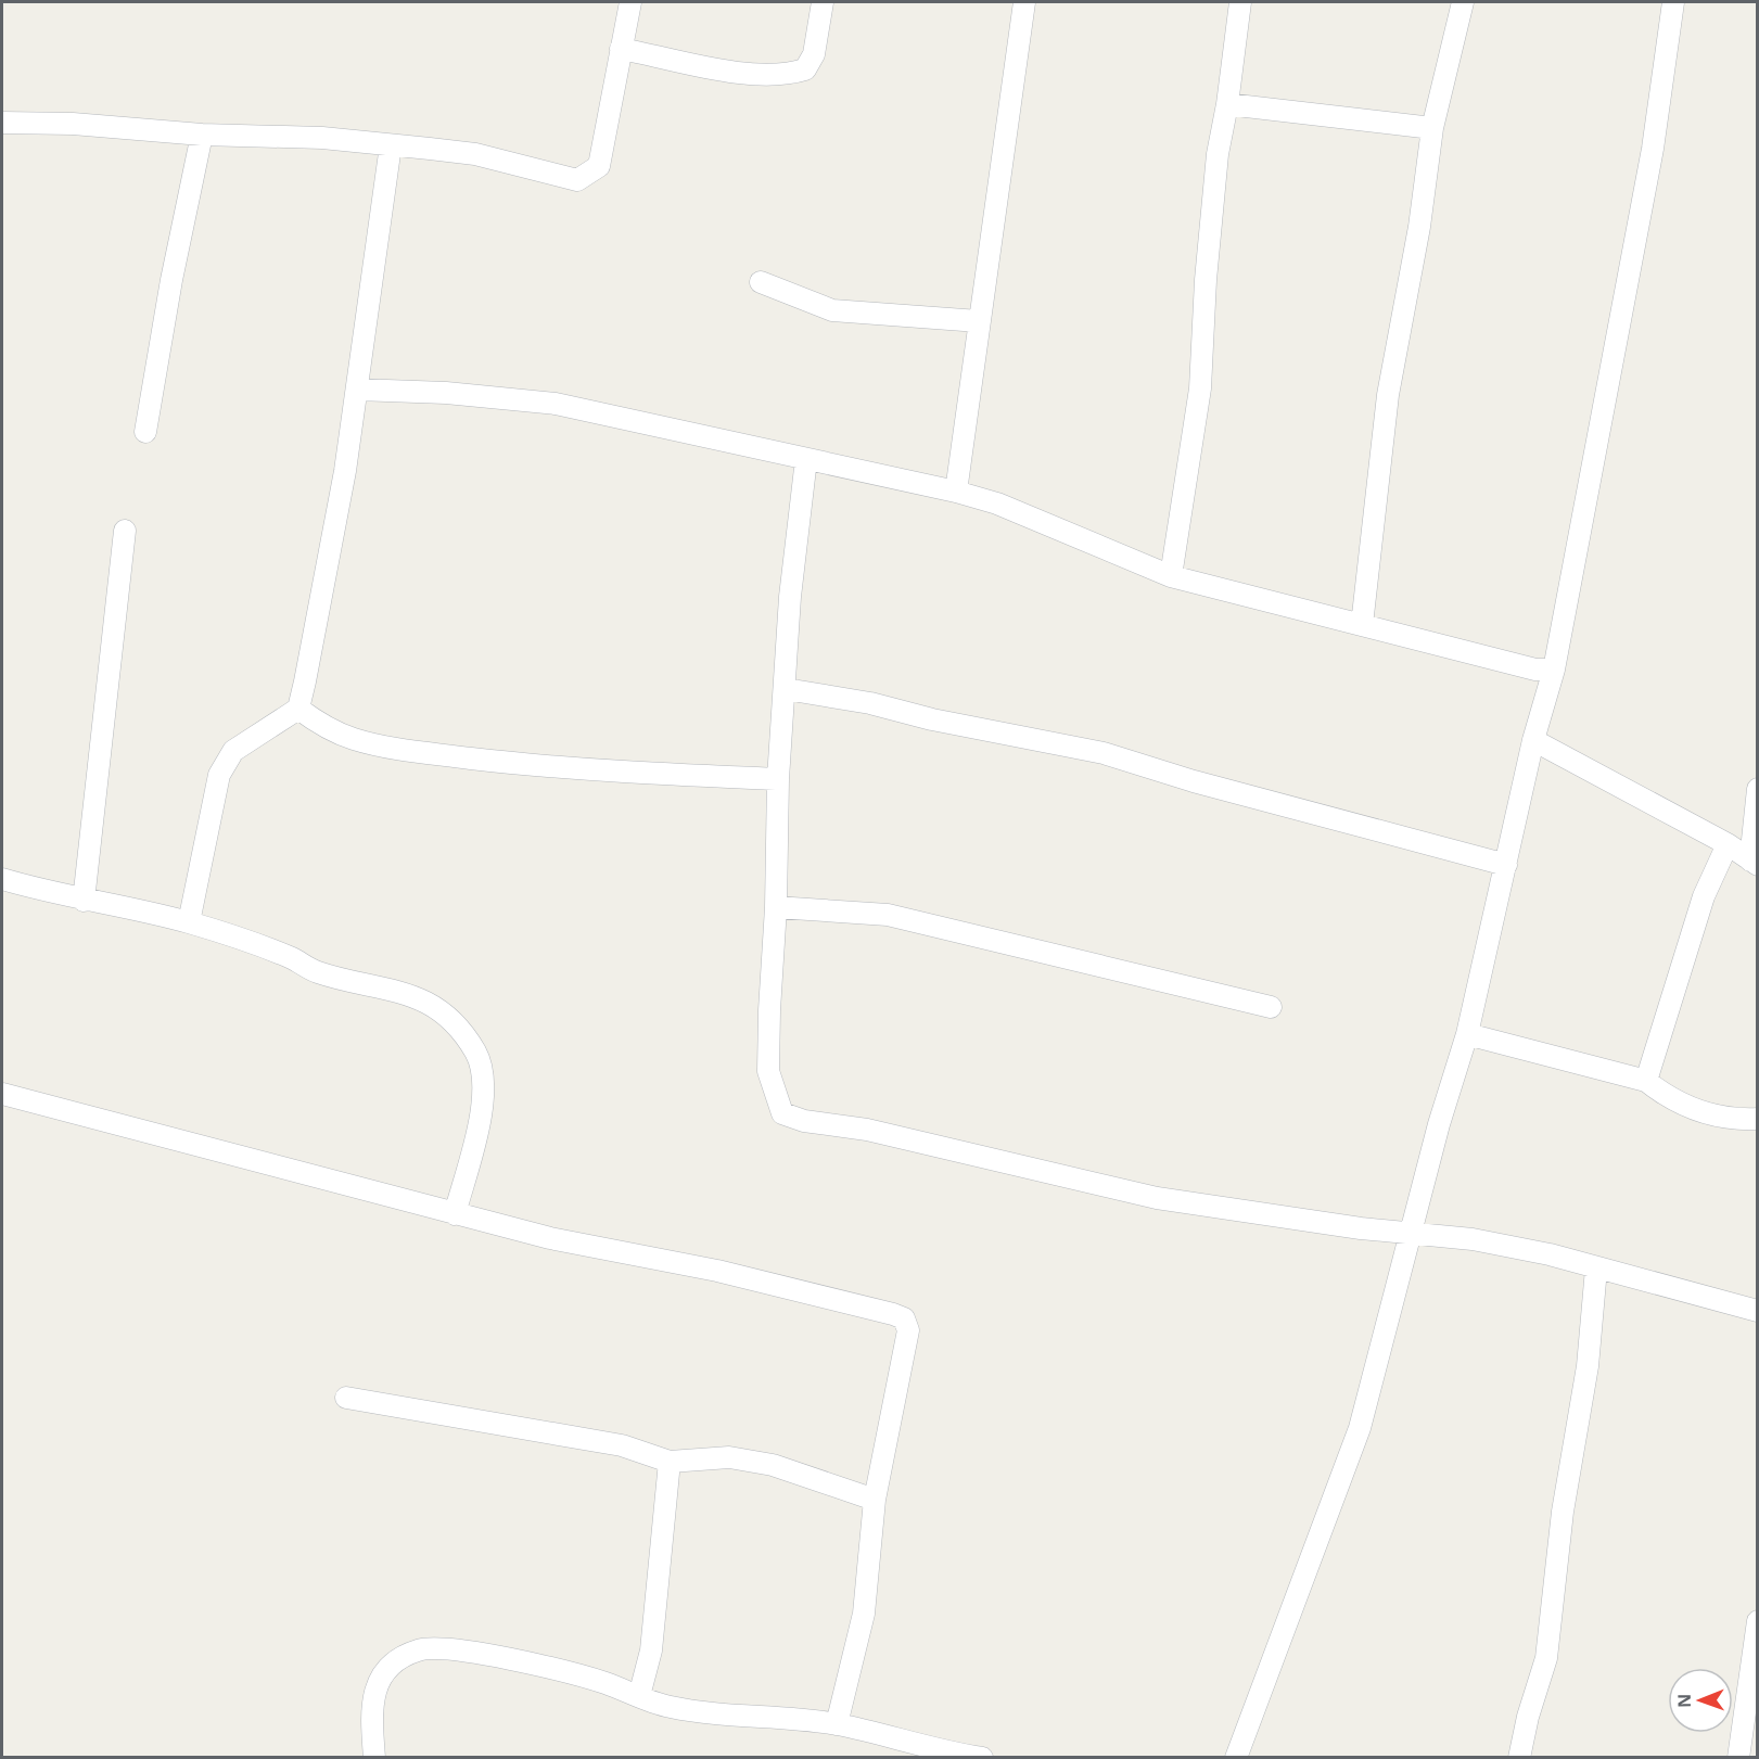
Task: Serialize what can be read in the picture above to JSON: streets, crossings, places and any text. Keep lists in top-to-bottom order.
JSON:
{
  "north": "left"
}
